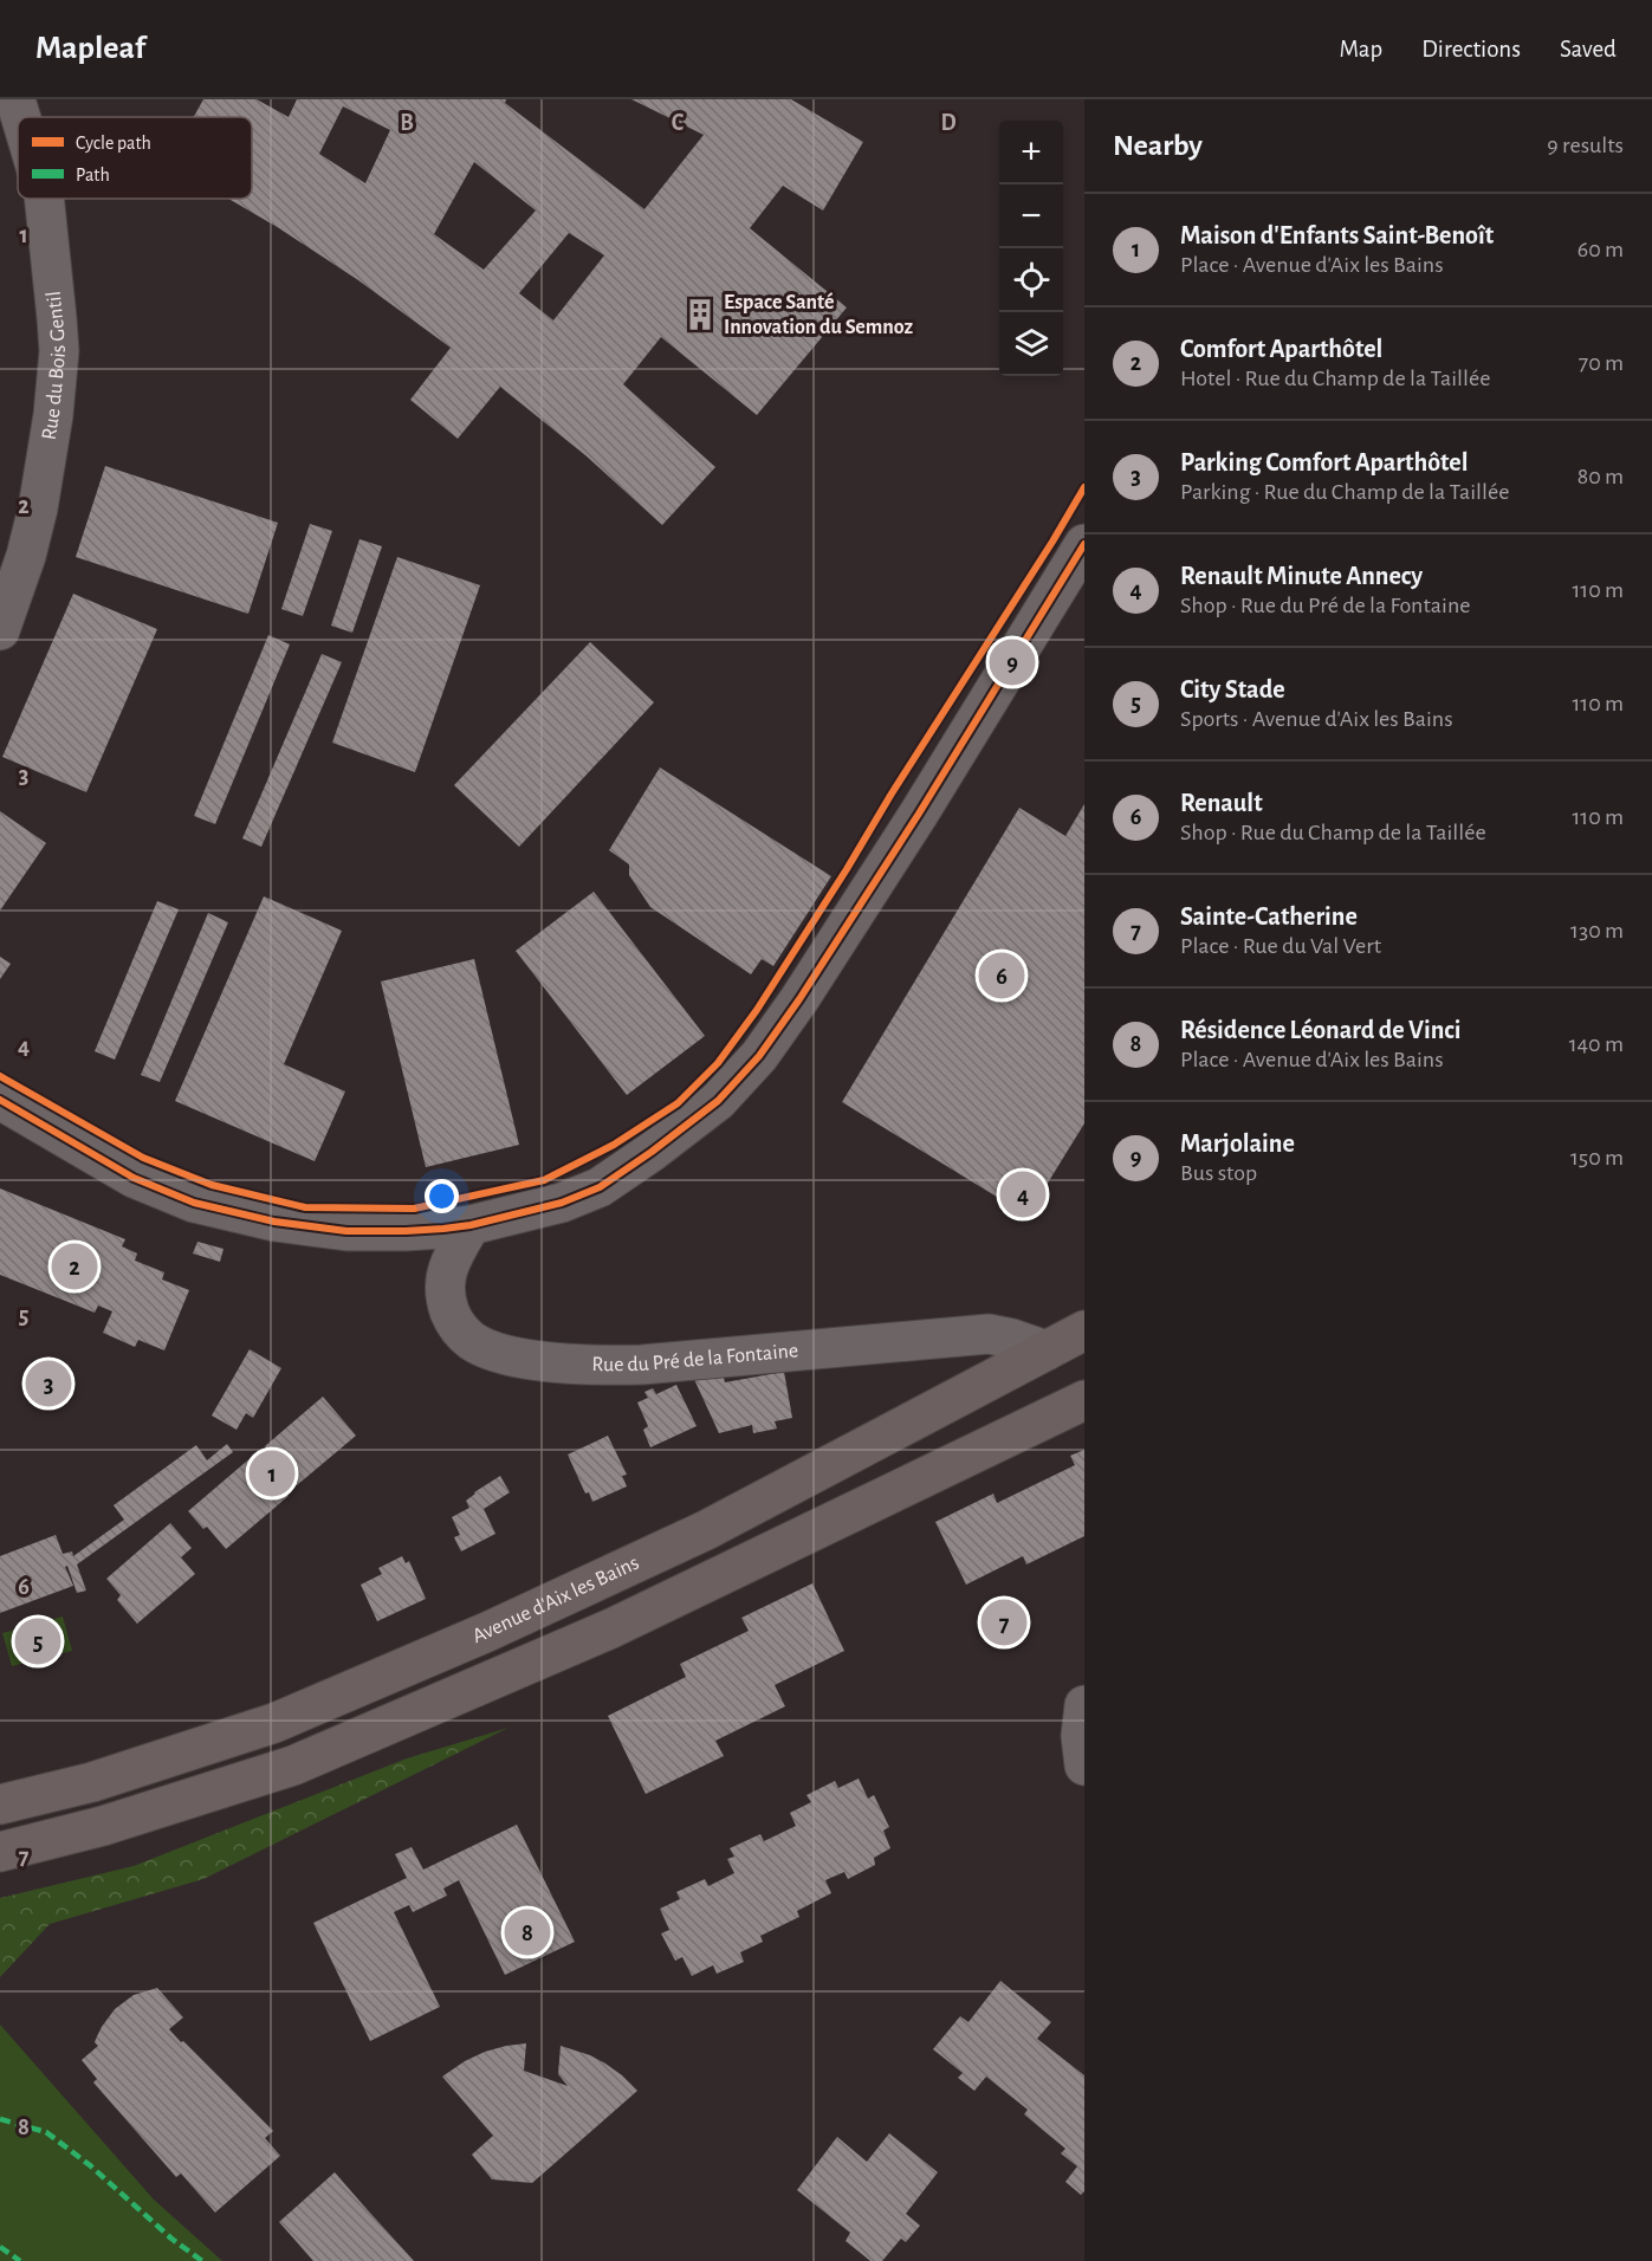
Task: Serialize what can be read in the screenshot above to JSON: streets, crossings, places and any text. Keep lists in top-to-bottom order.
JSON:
{
  "streets": {
    "main road": ["Avenue d'Aix les Bains"],
    "street": ["Rue du Bois Gentil", "Rue du Pré de la Fontaine"]
  },
  "crossings": [
    ["Rue du Pré de la Fontaine", "Avenue d'Aix les Bains"]
  ],
  "places": {
    "building": ["Espace Santé Innovation du Semnoz"]
  },
  "legend": ["Cycle path", "Path"],
  "page": {
    "header": "Mapleaf",
    "nav": ["Map", "Directions", "Saved"],
    "heading": ["Nearby", "9 results"],
    "map_buttons": ["+", "−"],
    "list": [
      {
        "mark": "1",
        "name": "Maison d'Enfants Saint-Benoît",
        "note": "Place · Avenue d'Aix les Bains",
        "value": "60 m"
      },
      {
        "mark": "2",
        "name": "Comfort Aparthôtel",
        "note": "Hotel · Rue du Champ de la Taillée",
        "value": "70 m"
      },
      {
        "mark": "3",
        "name": "Parking Comfort Aparthôtel",
        "note": "Parking · Rue du Champ de la Taillée",
        "value": "80 m"
      },
      {
        "mark": "4",
        "name": "Renault Minute Annecy",
        "note": "Shop · Rue du Pré de la Fontaine",
        "value": "110 m"
      },
      {
        "mark": "5",
        "name": "City Stade",
        "note": "Sports · Avenue d'Aix les Bains",
        "value": "110 m"
      },
      {
        "mark": "6",
        "name": "Renault",
        "note": "Shop · Rue du Champ de la Taillée",
        "value": "110 m"
      },
      {
        "mark": "7",
        "name": "Sainte-Catherine",
        "note": "Place · Rue du Val Vert",
        "value": "130 m"
      },
      {
        "mark": "8",
        "name": "Résidence Léonard de Vinci",
        "note": "Place · Avenue d'Aix les Bains",
        "value": "140 m"
      },
      {
        "mark": "9",
        "name": "Marjolaine",
        "note": "Bus stop",
        "value": "150 m"
      }
    ],
    "pins": [
      "9",
      "6",
      "4",
      "2",
      "3",
      "1",
      "7",
      "5",
      "8"
    ]
  },
  "grid": {
    "columns": ["B", "C", "D"],
    "rows": [
      "1",
      "2",
      "3",
      "4",
      "5",
      "6",
      "7",
      "8"
    ]
  }
}
